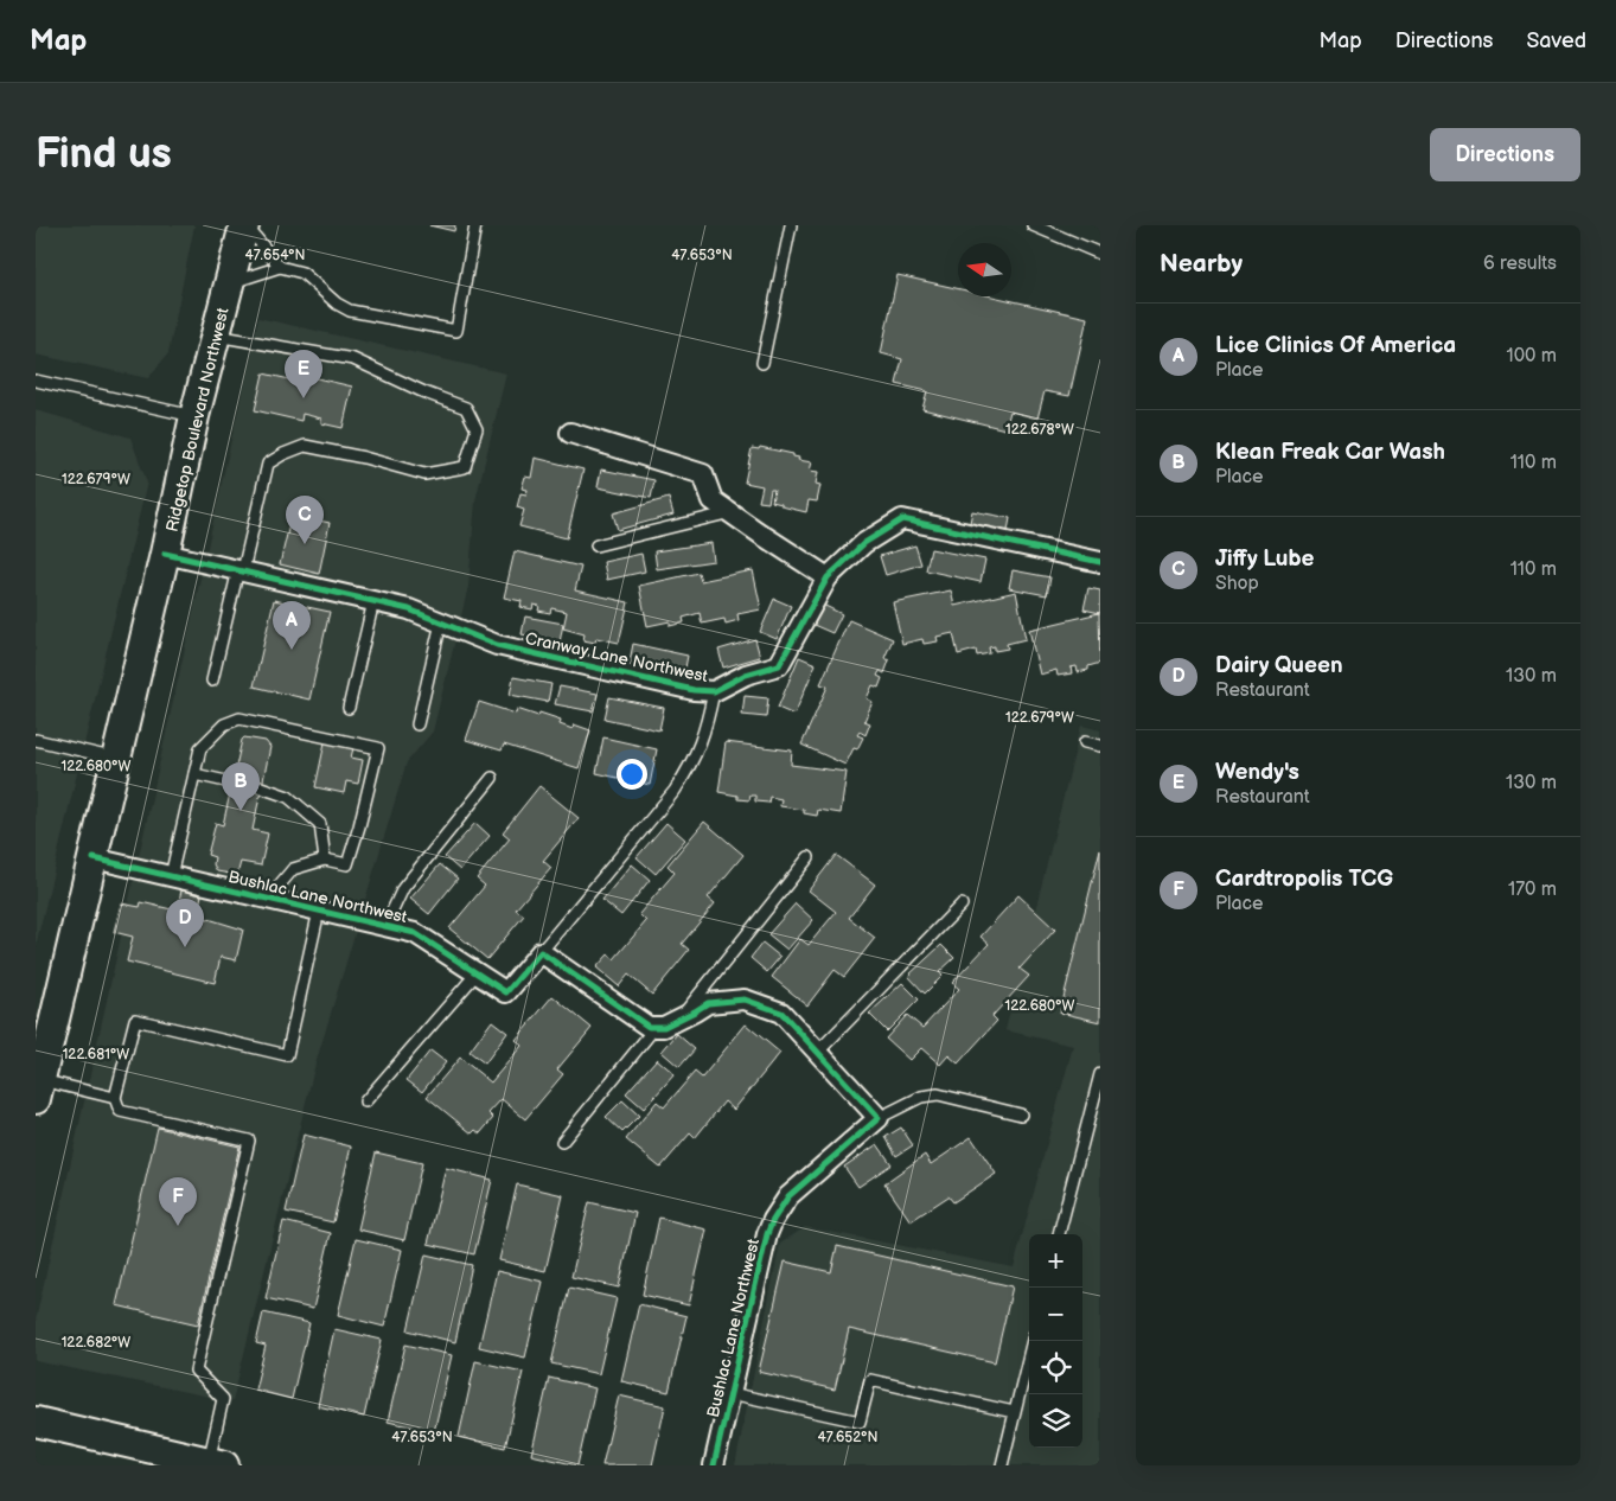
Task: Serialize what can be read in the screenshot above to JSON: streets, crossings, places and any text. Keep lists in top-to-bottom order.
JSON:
{
  "streets": {
    "main road": ["Ridgetop Boulevard Northwest"],
    "street": ["Cranway Lane Northwest", "Bushlac Lane Northwest"]
  },
  "crossings": [
    ["Ridgetop Boulevard Northwest", "Cranway Lane Northwest"],
    ["Ridgetop Boulevard Northwest", "Bushlac Lane Northwest"]
  ],
  "north": "left",
  "page": {
    "header": "Map",
    "nav": ["Map", "Directions", "Saved"],
    "buttons": "Directions",
    "title": "Find us",
    "heading": ["Nearby", "6 results"],
    "list": [
      {
        "mark": "A",
        "name": "Lice Clinics Of America",
        "note": "Place",
        "value": "100 m"
      },
      {
        "mark": "B",
        "name": "Klean Freak Car Wash",
        "note": "Place",
        "value": "110 m"
      },
      {
        "mark": "C",
        "name": "Jiffy Lube",
        "note": "Shop",
        "value": "110 m"
      },
      {
        "mark": "D",
        "name": "Dairy Queen",
        "note": "Restaurant",
        "value": "130 m"
      },
      {
        "mark": "E",
        "name": "Wendy's",
        "note": "Restaurant",
        "value": "130 m"
      },
      {
        "mark": "F",
        "name": "Cardtropolis TCG",
        "note": "Place",
        "value": "170 m"
      }
    ],
    "pins": [
      "E",
      "C",
      "A",
      "B",
      "D",
      "F"
    ],
    "map_buttons": ["+", "−"]
  },
  "coordinates": [
    "47.653°N",
    "47.654°N",
    "122.678°W",
    "122.679°W",
    "122.680°W",
    "122.681°W",
    "122.682°W",
    "47.652°N"
  ]
}
